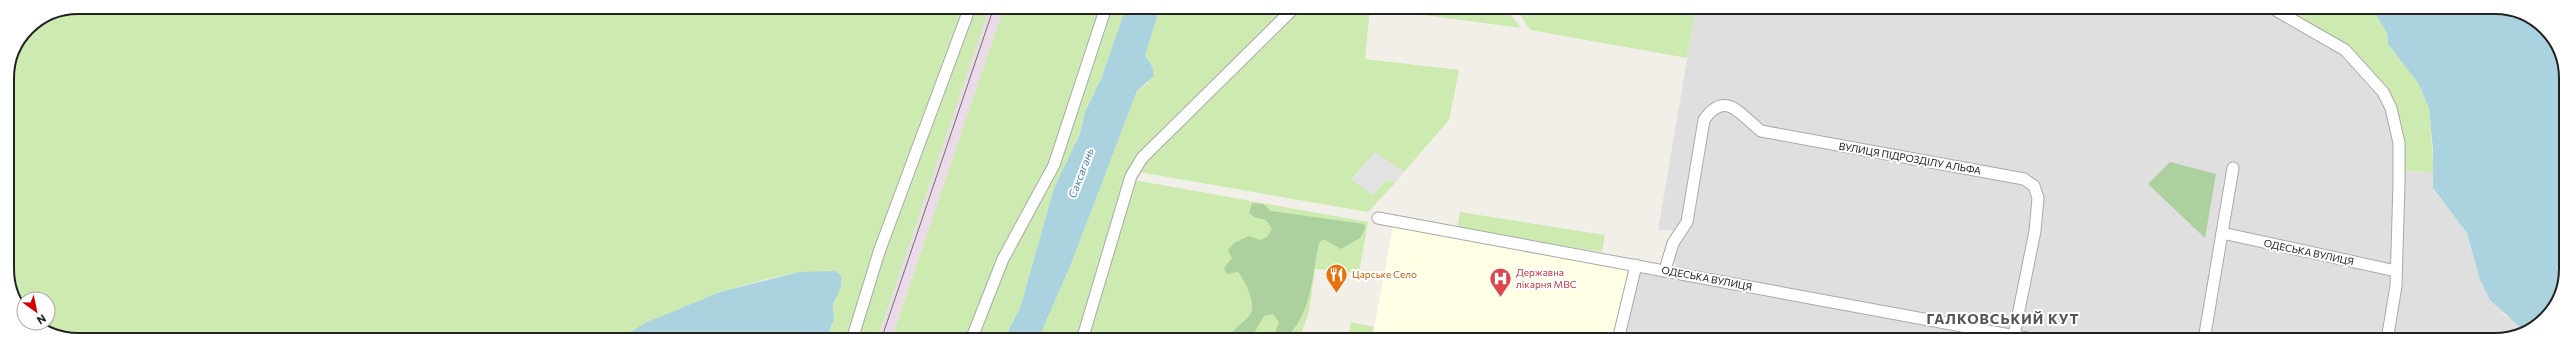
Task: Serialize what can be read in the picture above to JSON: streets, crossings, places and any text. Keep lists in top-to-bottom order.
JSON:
{
  "streets": {
    "street": ["ВУЛИЦЯ ПІДРОЗДІЛУ АЛЬФА", "ОДЕСЬКА ВУЛИЦЯ"]
  },
  "crossings": [
    ["ВУЛИЦЯ ПІДРОЗДІЛУ АЛЬФА", "ОДЕСЬКА ВУЛИЦЯ"]
  ],
  "districts": ["ГАЛКОВСЬКИЙ КУТ"],
  "water": ["Саксагань"],
  "places": {
    "restaurant": ["Царське Село"],
    "hospital": ["Державна лікарня МВС"]
  },
  "north": "bottom right"
}
